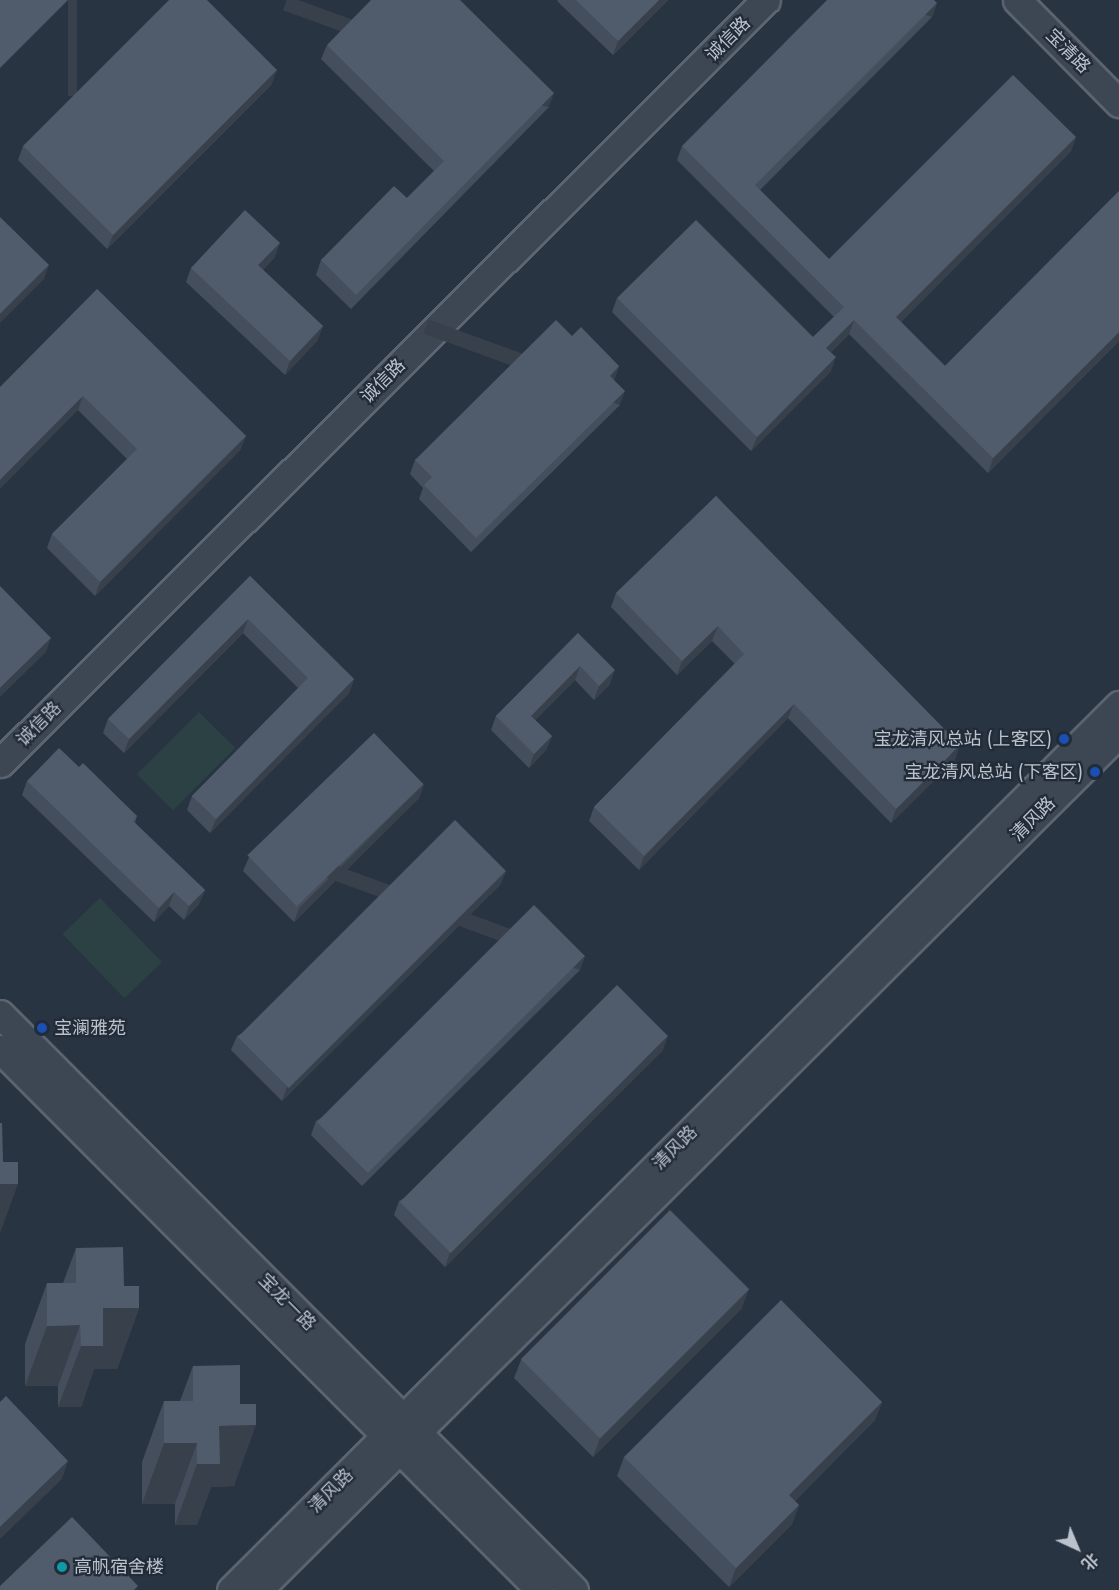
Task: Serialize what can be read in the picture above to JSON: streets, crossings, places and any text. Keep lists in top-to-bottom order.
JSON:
{
  "streets": {
    "street": [
      "诚信路",
      "宝清路",
      "清风路",
      "宝龙一路"
    ]
  },
  "crossings": [
    ["清风路", "宝龙一路"]
  ],
  "places": [
    "宝龙清风总站 (上客区)",
    "宝龙清风总站 (下客区)",
    "宝澜雅苑",
    "高帆宿舍楼"
  ],
  "north": "bottom right"
}
